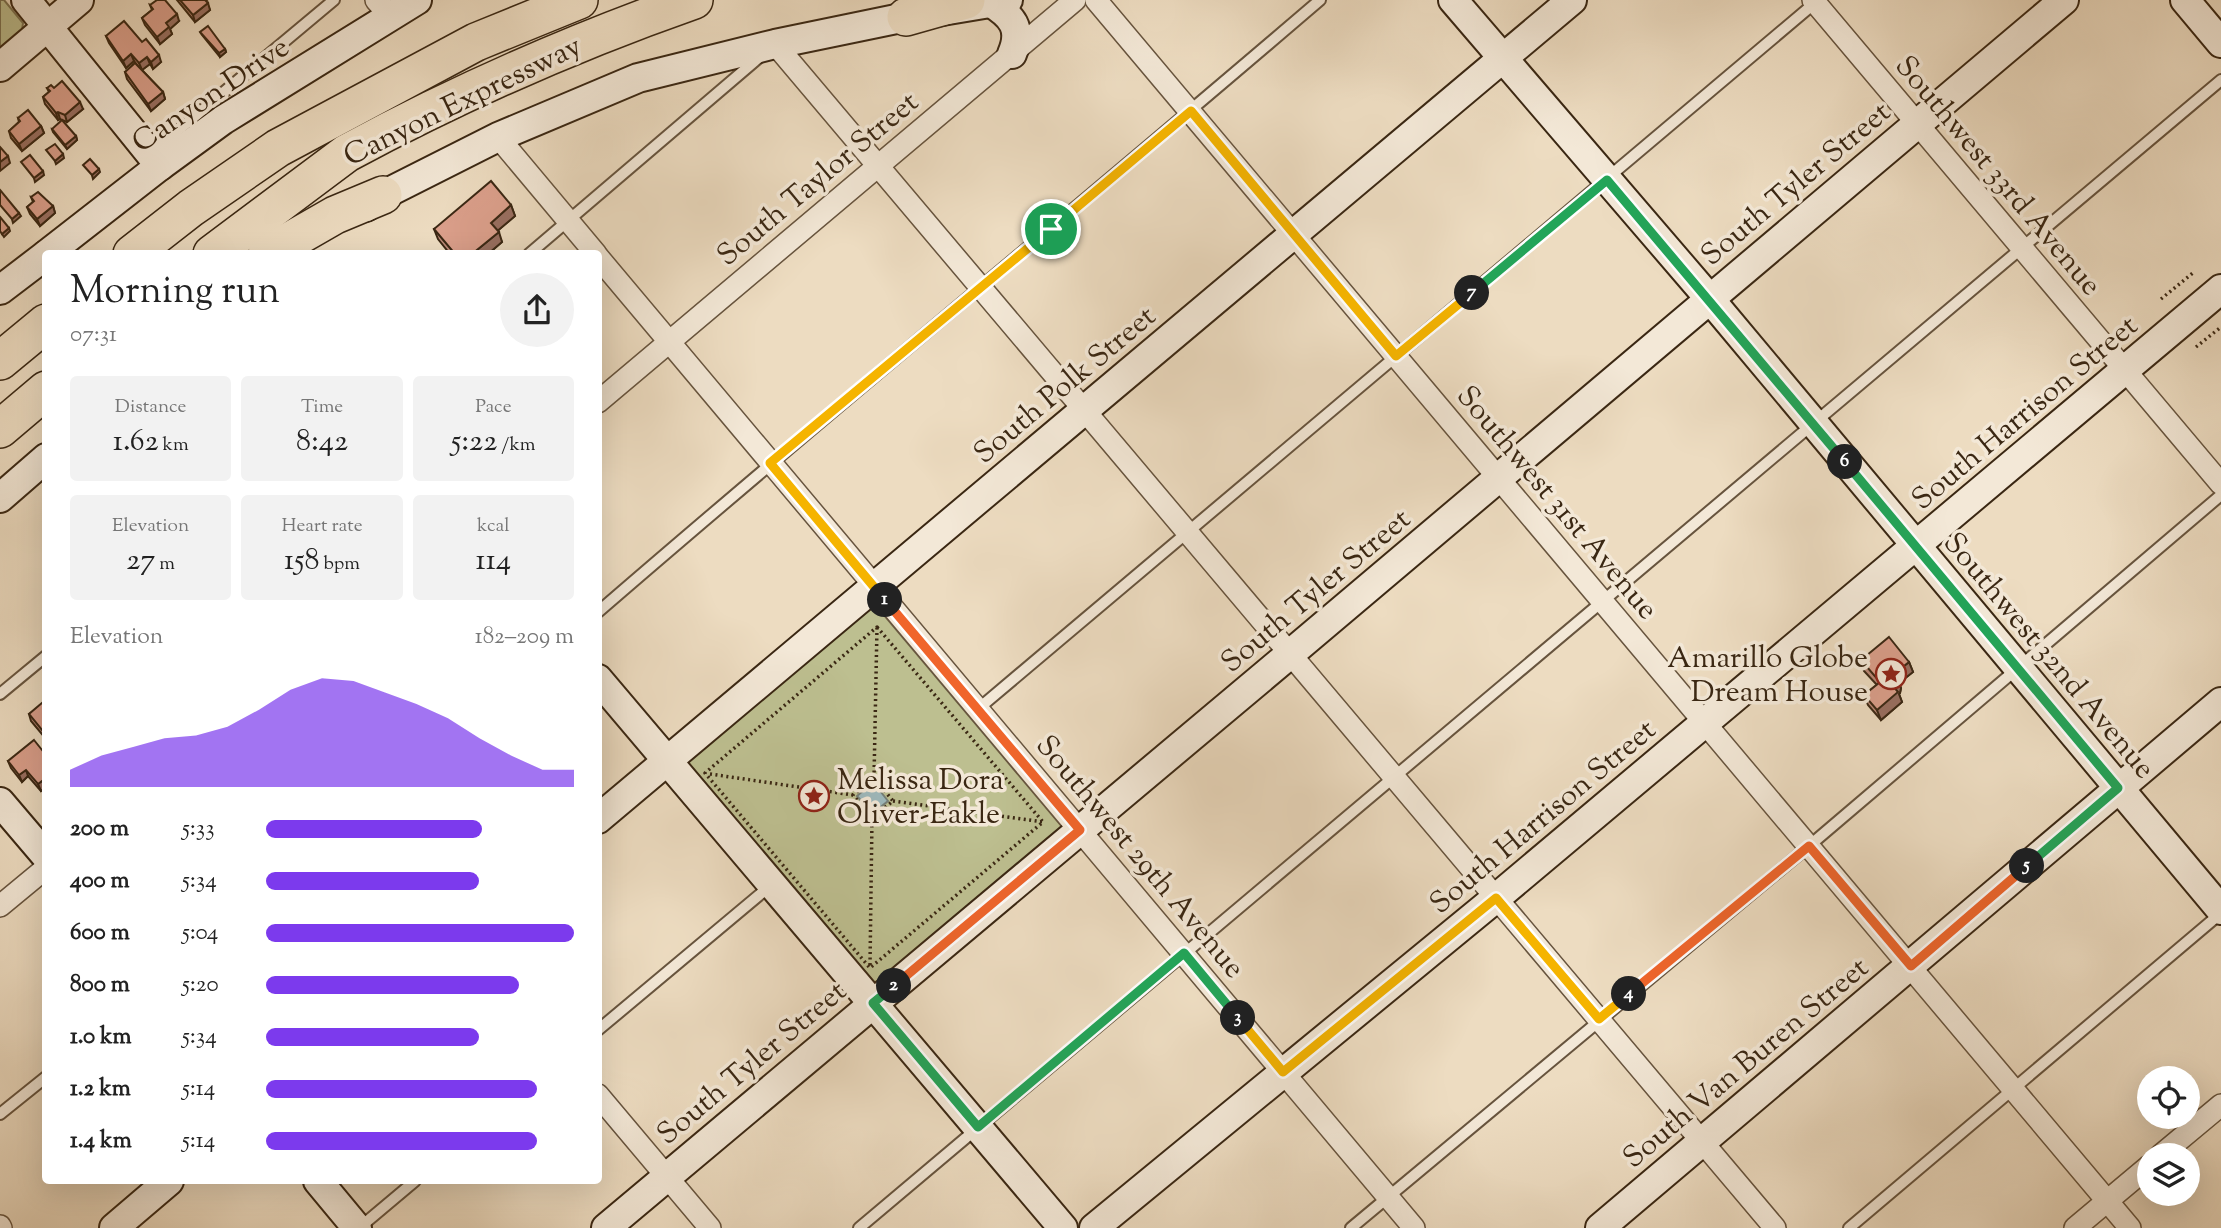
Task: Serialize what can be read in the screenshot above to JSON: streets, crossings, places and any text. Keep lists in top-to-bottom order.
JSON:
{
  "streets": {
    "highway": ["Canyon Expressway"],
    "main road": [
      "Canyon Drive",
      "South Tyler Street",
      "South Polk Street",
      "South Harrison Street",
      "Southwest 32nd Avenue",
      "South Van Buren Street"
    ],
    "street": [
      "Southwest 33rd Avenue",
      "South Taylor Street",
      "Southwest 31st Avenue",
      "Southwest 29th Avenue"
    ]
  },
  "crossings": [
    ["Southwest 33rd Avenue", "South Tyler Street"],
    ["Southwest 33rd Avenue", "South Harrison Street"],
    ["South Taylor Street", "Southwest 29th Avenue"],
    ["South Tyler Street", "Southwest 31st Avenue"],
    ["South Tyler Street", "Southwest 32nd Avenue"],
    ["South Tyler Street", "Southwest 29th Avenue"],
    ["South Polk Street", "Southwest 31st Avenue"],
    ["South Polk Street", "Southwest 32nd Avenue"],
    ["South Polk Street", "Southwest 29th Avenue"],
    ["South Harrison Street", "Southwest 31st Avenue"],
    ["South Harrison Street", "Southwest 32nd Avenue"],
    ["South Harrison Street", "Southwest 29th Avenue"],
    ["Southwest 31st Avenue", "South Van Buren Street"],
    ["Southwest 32nd Avenue", "South Van Buren Street"]
  ],
  "places": {
    "place": ["Amarillo Globe Dream House", "Melissa Dora Oliver-Eakle"]
  },
  "page": {
    "heading": ["Morning run", "07:31"],
    "pins": [
      "7",
      "6",
      "1",
      "5",
      "2",
      "4",
      "3"
    ],
    "stats": [
      ["Distance", "1.62 km"],
      ["Time", "8:42"],
      ["Pace", "5:22 /km"],
      ["Elevation", "27 m"],
      ["Heart rate", "158 bpm"],
      ["kcal", "114"]
    ],
    "chart": ["Elevation", "182–209 m"],
    "list": [
      {
        "name": "200 m",
        "note": "5:33"
      },
      {
        "name": "400 m",
        "note": "5:34"
      },
      {
        "name": "600 m",
        "note": "5:04"
      },
      {
        "name": "800 m",
        "note": "5:20"
      },
      {
        "name": "1.0 km",
        "note": "5:34"
      },
      {
        "name": "1.2 km",
        "note": "5:14"
      },
      {
        "name": "1.4 km",
        "note": "5:14"
      }
    ]
  }
}
